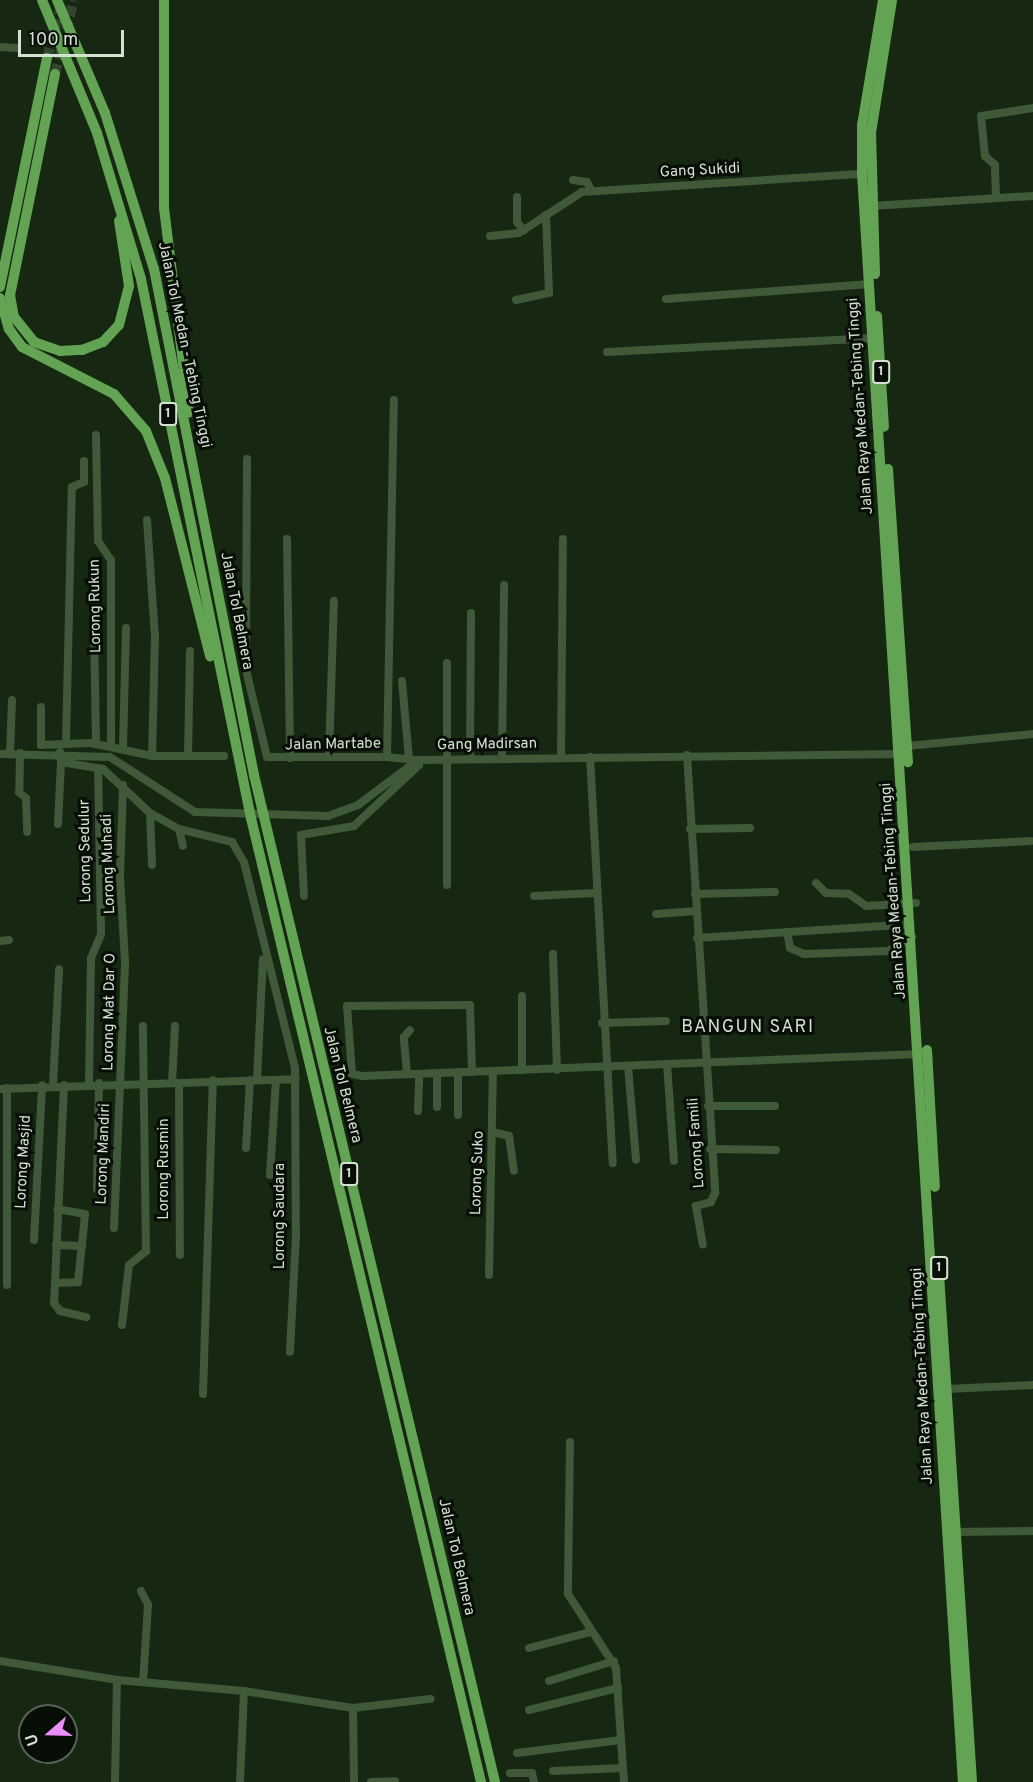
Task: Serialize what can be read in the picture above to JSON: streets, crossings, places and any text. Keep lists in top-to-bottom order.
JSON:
{
  "streets": {
    "highway": [
      "Jalan Tol Medan - Tebing Tinggi",
      "1",
      "Jalan Raya Medan-Tebing Tinggi",
      "Jalan Tol Belmera"
    ],
    "street": [
      "Gang Sukidi",
      "Lorong Rukun",
      "Jalan Martabe",
      "Gang Madirsan",
      "Lorong Sedulur",
      "Lorong Muhadi",
      "Lorong Mat Dar O",
      "Lorong Famili",
      "Lorong Mandiri",
      "Lorong Masjid",
      "Lorong Rusmin",
      "Lorong Suko",
      "Lorong Saudara"
    ]
  },
  "crossings": [
    ["Gang Sukidi", "Jalan Raya Medan-Tebing Tinggi"],
    ["Jalan Tol Medan - Tebing Tinggi", "Jalan Tol Belmera"],
    ["Jalan Raya Medan-Tebing Tinggi", "Gang Madirsan"],
    ["Jalan Martabe", "Gang Madirsan"],
    ["Gang Madirsan", "Lorong Famili"],
    ["Lorong Muhadi", "Lorong Mat Dar O"],
    ["Lorong Mat Dar O", "Lorong Mandiri"]
  ],
  "districts": ["BANGUN SARI"],
  "scale_bar": "100 m",
  "north": "left"
}
